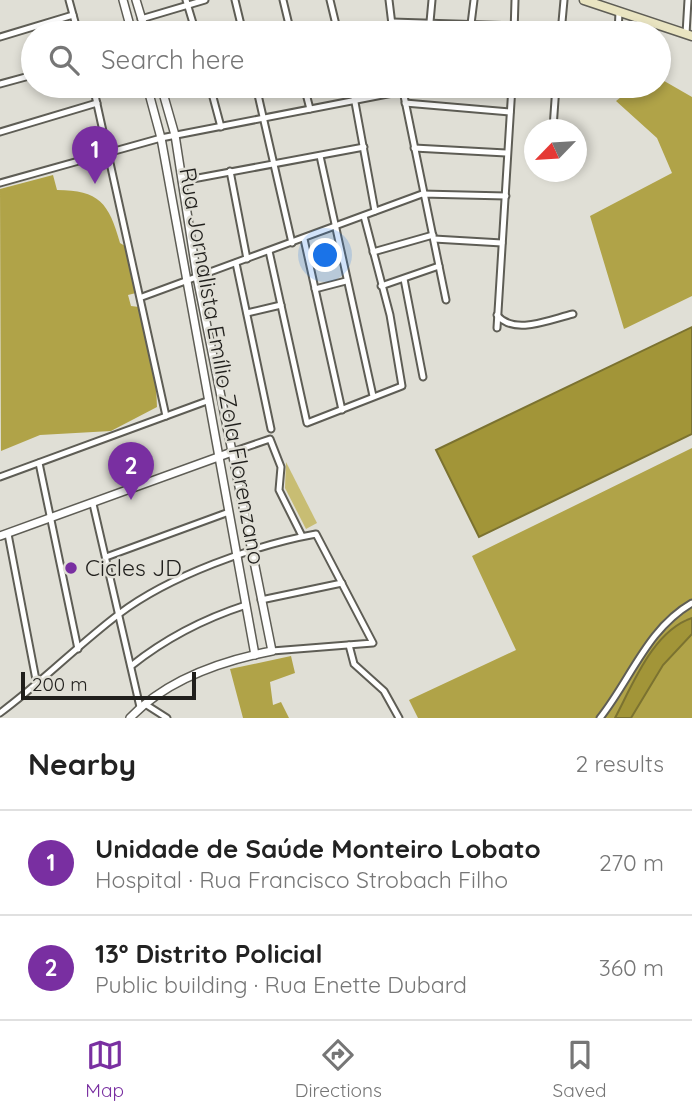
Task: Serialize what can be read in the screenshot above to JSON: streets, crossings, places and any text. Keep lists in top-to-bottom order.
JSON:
{
  "streets": {
    "street": ["Rua Jornalista Emílio Zola Florenzano"]
  },
  "places": ["Cicles JD"],
  "scale_bar": "200 m",
  "north": "bottom left",
  "page": {
    "search": "Search here",
    "pins": ["1", "2"],
    "scale": "200 m",
    "heading": ["Nearby", "2 results"],
    "list": [
      {
        "mark": "1",
        "name": "Unidade de Saúde Monteiro Lobato",
        "note": "Hospital · Rua Francisco Strobach Filho",
        "value": "270 m"
      },
      {
        "mark": "2",
        "name": "13º Distrito Policial",
        "note": "Public building · Rua Enette Dubard",
        "value": "360 m"
      }
    ],
    "nav": ["Map", "Directions", "Saved"]
  }
}
